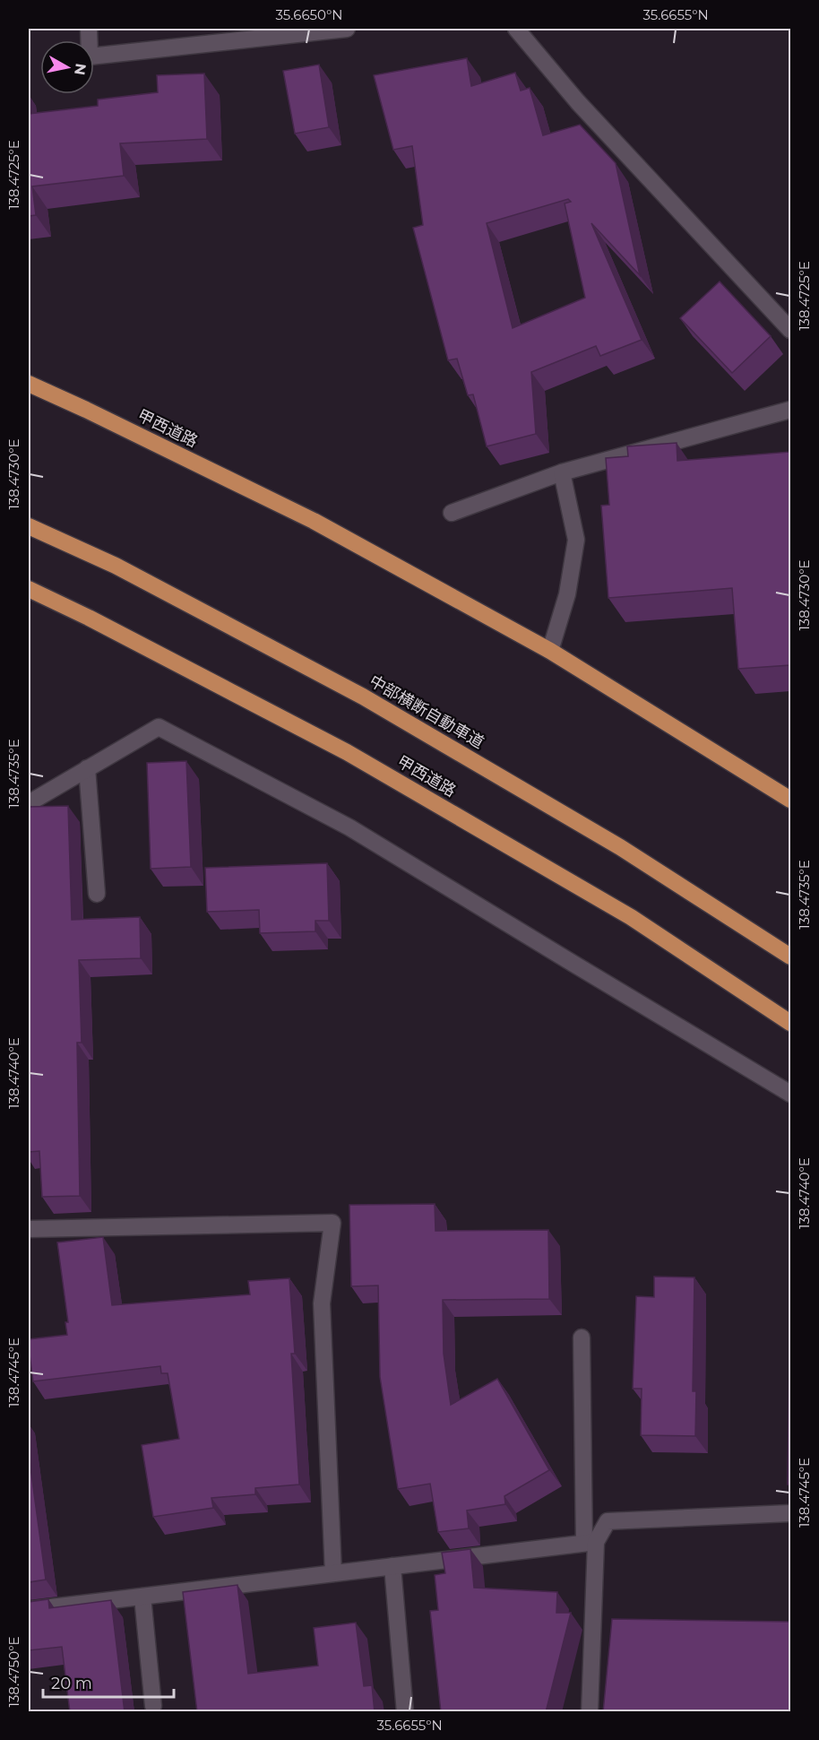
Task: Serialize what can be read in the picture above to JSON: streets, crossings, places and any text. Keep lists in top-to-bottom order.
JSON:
{
  "streets": {
    "highway": ["甲西道路", "中部横断自動車道"]
  },
  "scale_bar": "20 m",
  "north": "right",
  "coordinates": [
    "35.6650°N",
    "35.6655°N",
    "138.4725°E",
    "138.4730°E",
    "138.4735°E",
    "138.4740°E",
    "138.4745°E",
    "138.4750°E"
  ]
}
